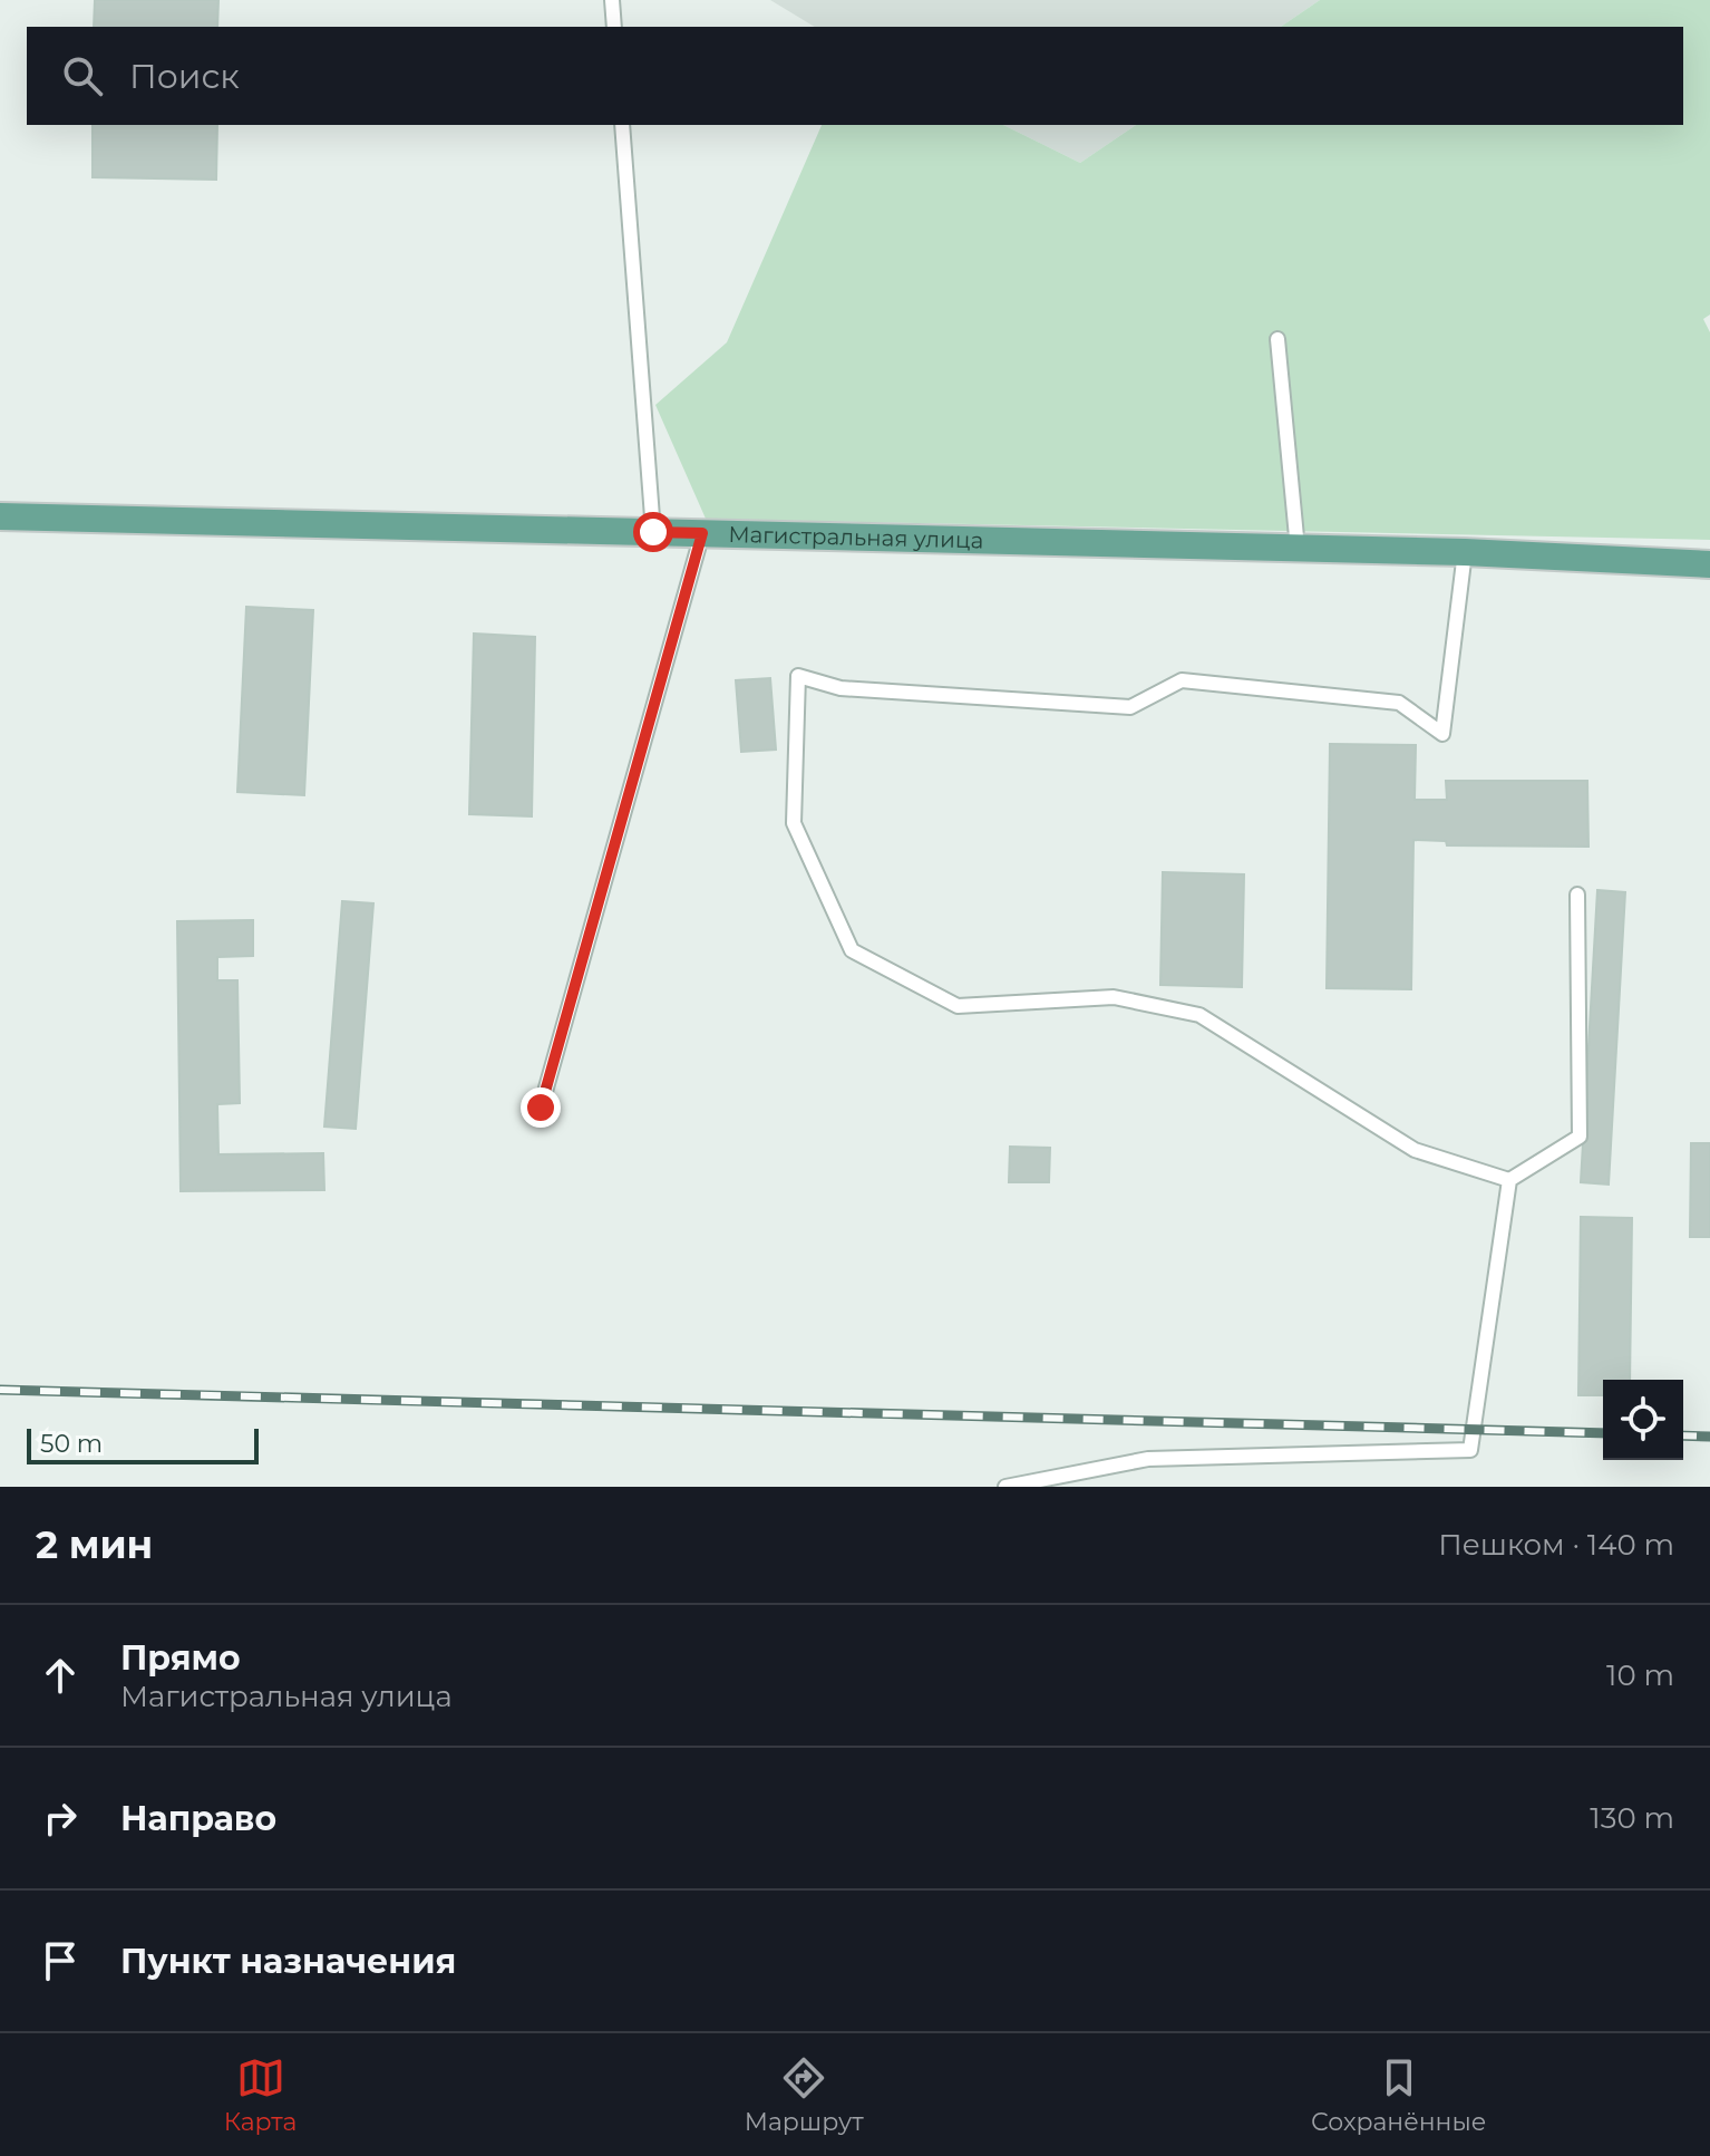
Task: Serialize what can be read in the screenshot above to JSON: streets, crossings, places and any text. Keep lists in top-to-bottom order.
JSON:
{
  "streets": {
    "main road": ["Магистральная улица"]
  },
  "scale_bar": "50 m",
  "page": {
    "search": "Поиск",
    "scale": "50 m",
    "heading": ["2 мин", "Пешком · 140 m"],
    "list": [
      ["Прямо", "Магистральная улица", "10 m"],
      ["Направо", "130 m"],
      "Пункт назначения"
    ],
    "nav": ["Карта", "Маршрут", "Сохранённые"]
  }
}
